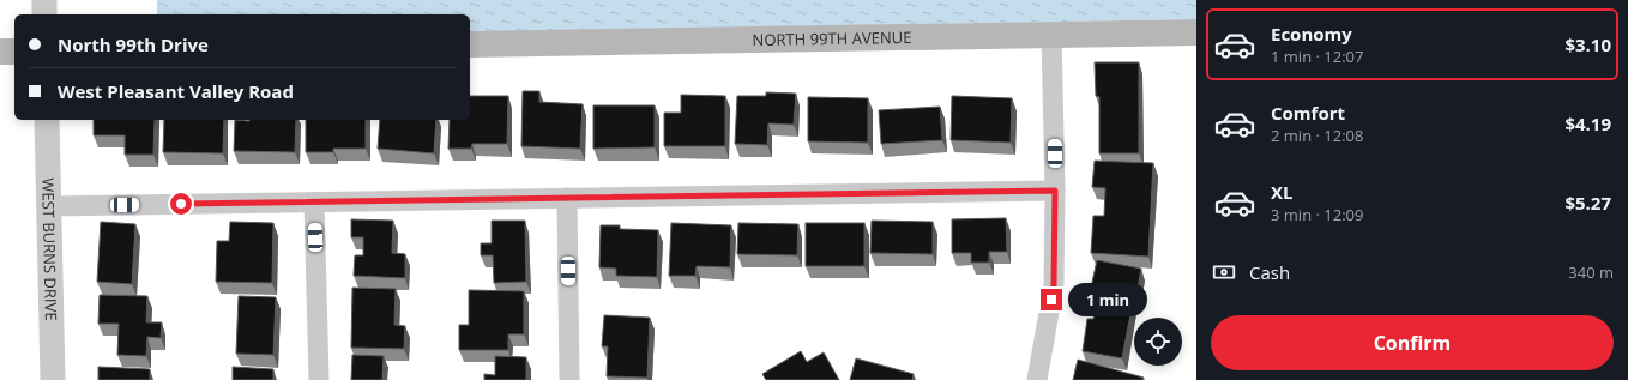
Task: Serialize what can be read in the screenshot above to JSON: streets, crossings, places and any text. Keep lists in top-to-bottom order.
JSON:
{
  "streets": {
    "main road": ["NORTH 99TH AVENUE"],
    "street": ["WEST BURNS DRIVE"]
  },
  "page": {
    "list": [
      {
        "name": "Economy",
        "note": "1 min · 12:07",
        "value": "$3.10"
      },
      {
        "name": "Comfort",
        "note": "2 min · 12:08",
        "value": "$4.19"
      },
      {
        "name": "XL",
        "note": "3 min · 12:09",
        "value": "$5.27"
      }
    ],
    "banner": ["North 99th Drive", "West Pleasant Valley Road"],
    "pay": ["Cash", "340 m"],
    "bubble": "1 min",
    "buttons": "Confirm"
  }
}
